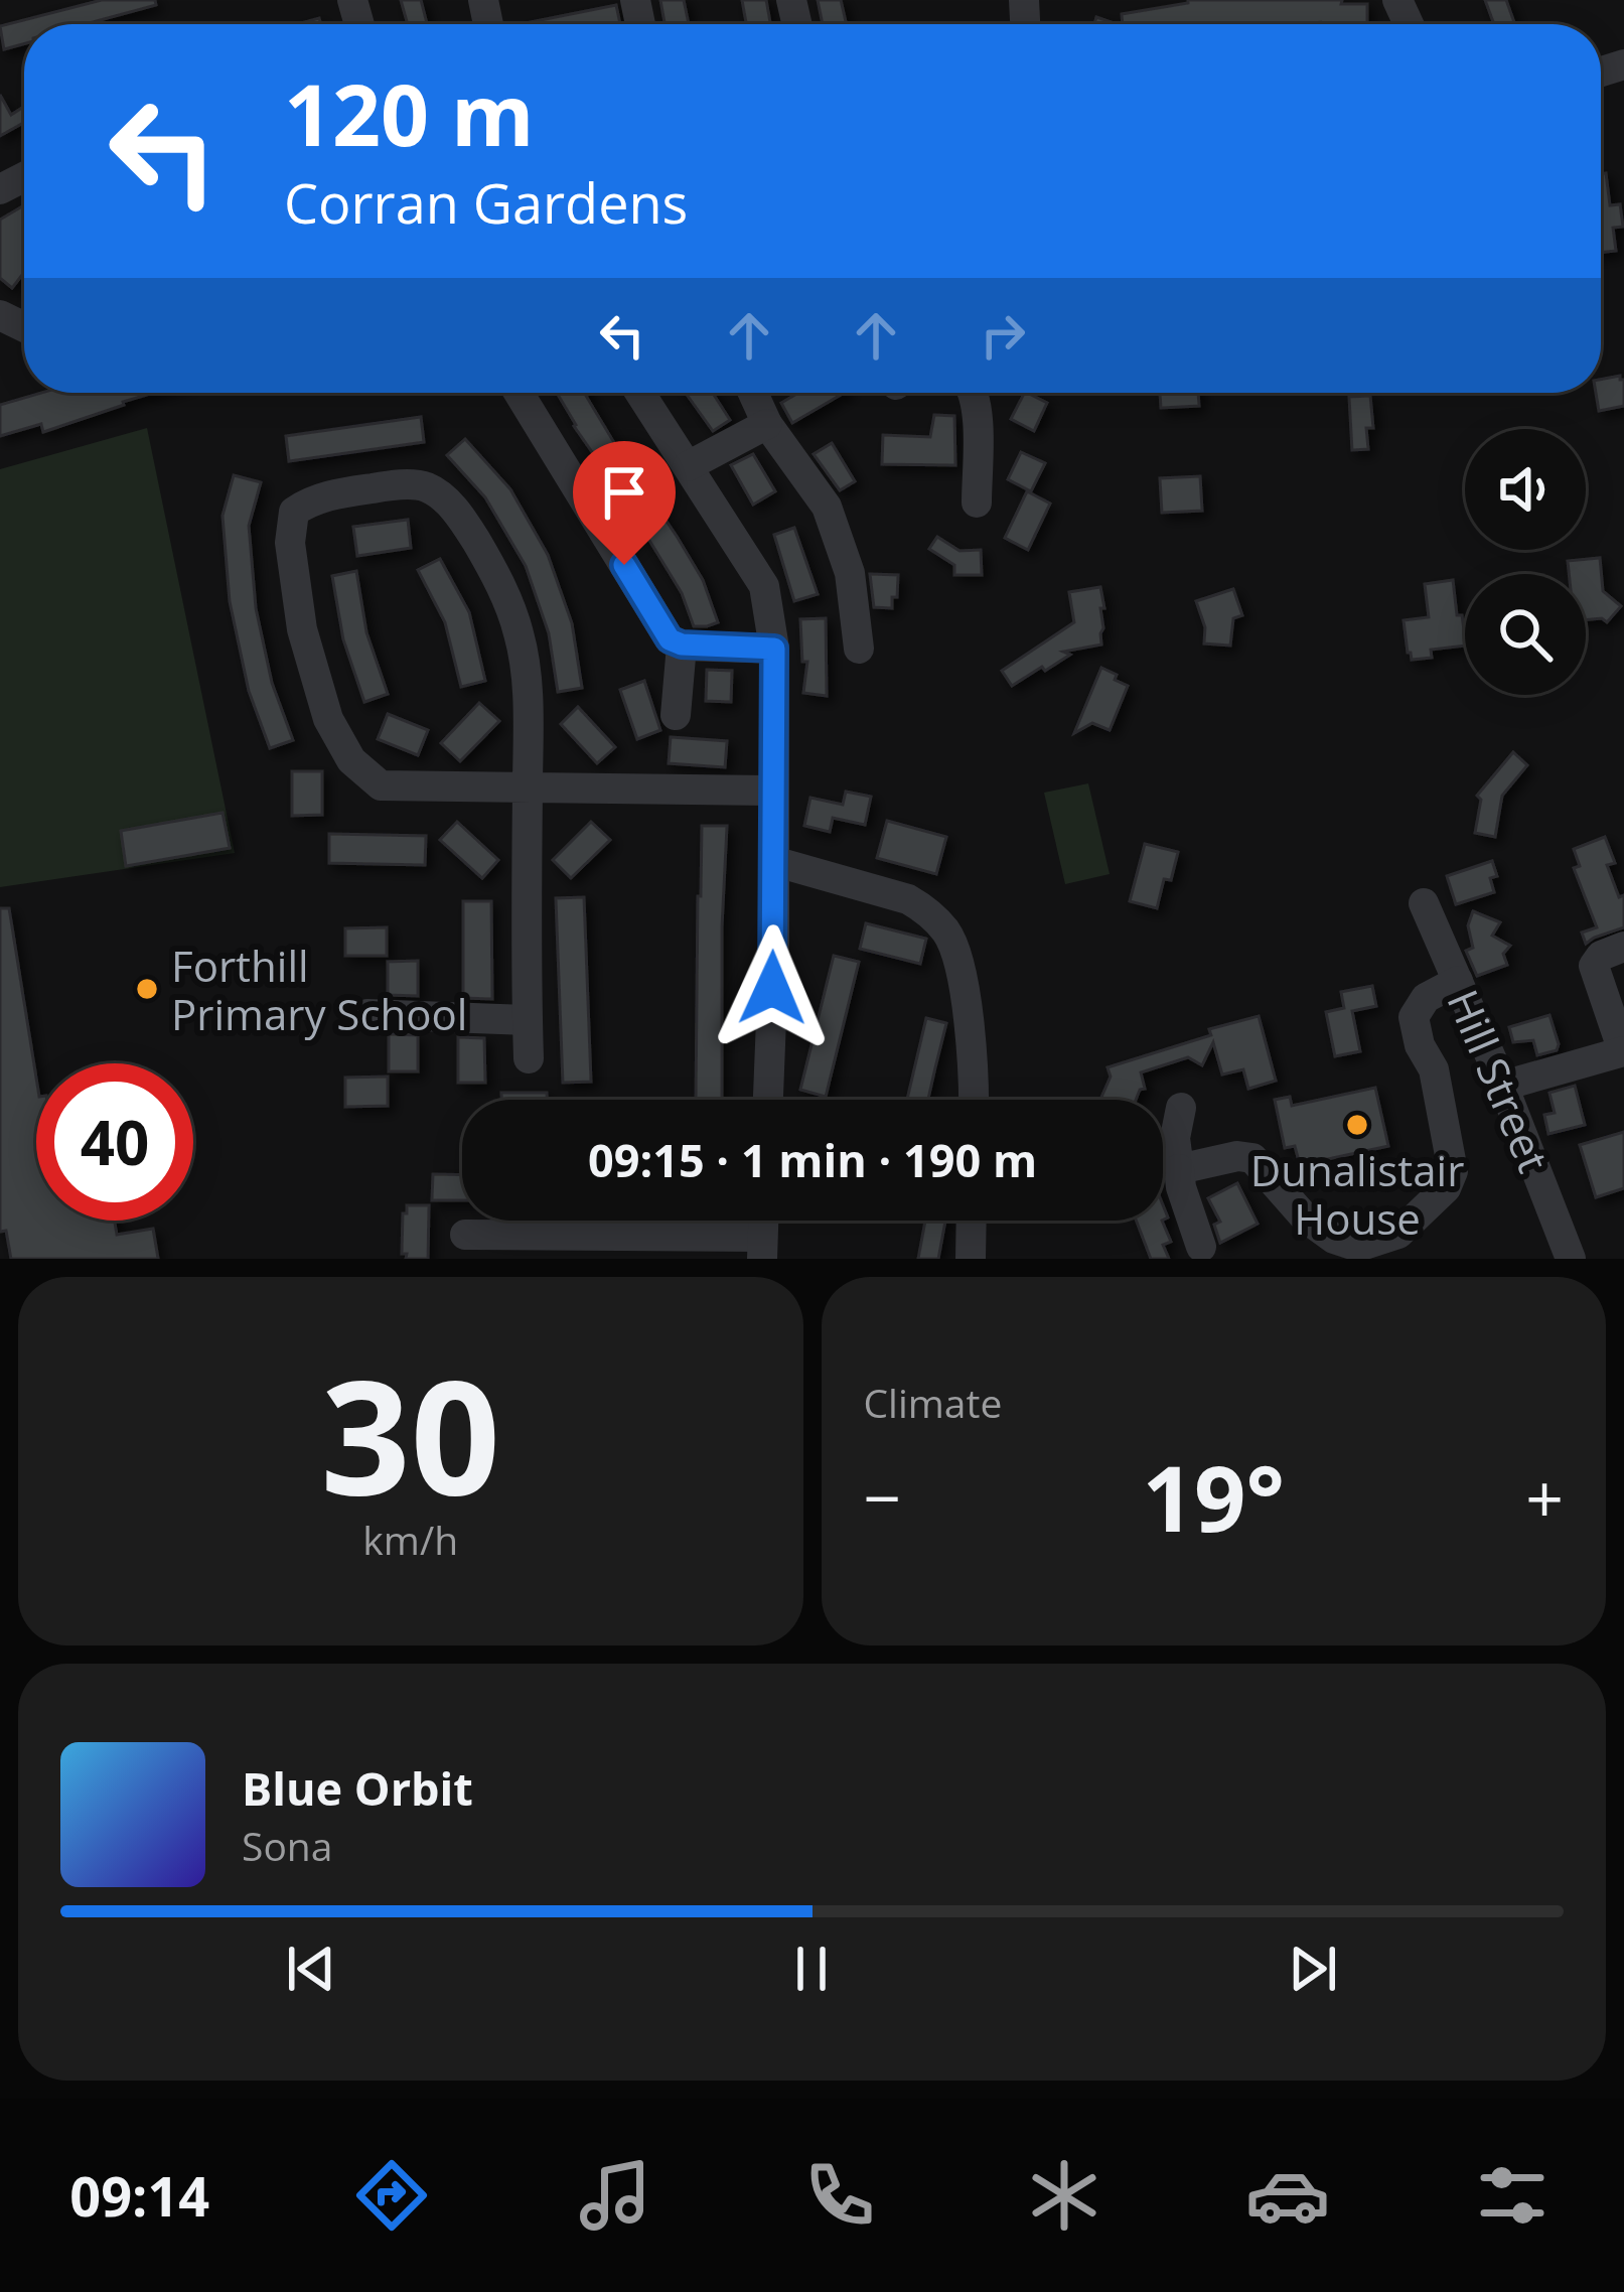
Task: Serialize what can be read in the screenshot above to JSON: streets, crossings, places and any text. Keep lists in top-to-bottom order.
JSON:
{
  "streets": {
    "street": ["Hill Street"]
  },
  "places": ["Forthill Primary School", "Dunalistair House"],
  "page": {
    "turn": ["120 m", "Corran Gardens"],
    "limit": "40",
    "trip": "09:15 · 1 min · 190 m",
    "tile": [
      ["30", "km/h"],
      "Climate"
    ],
    "heat": ["−", "19°", "+"],
    "song": ["Blue Orbit", "Sona"],
    "tabs": "09:14"
  }
}
